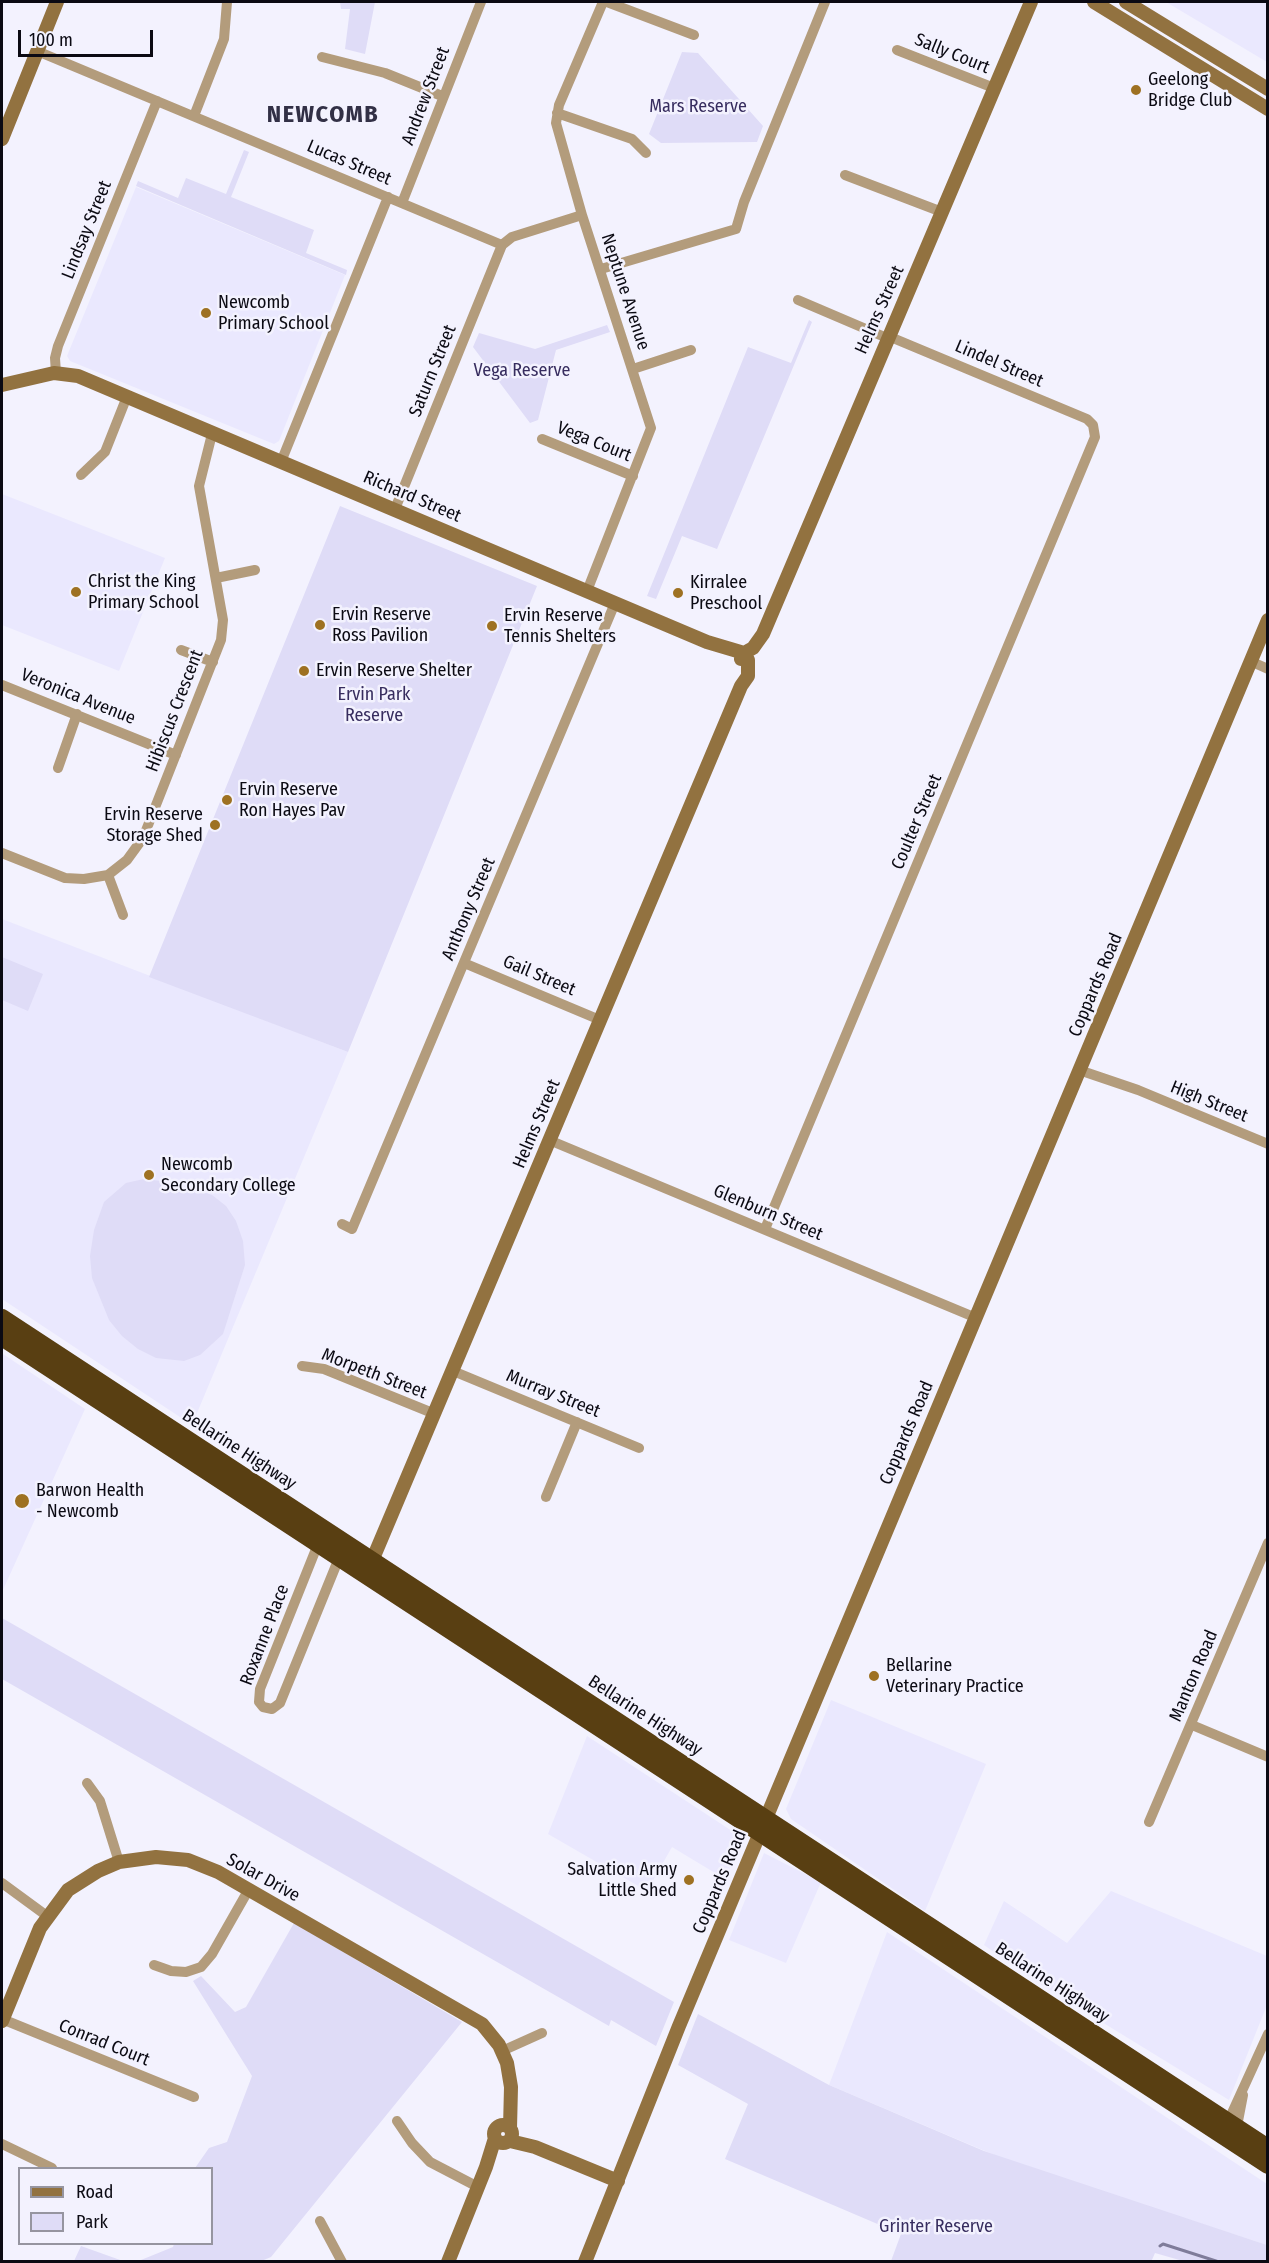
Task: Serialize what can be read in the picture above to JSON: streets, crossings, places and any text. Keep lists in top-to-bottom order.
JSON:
{
  "streets": {
    "highway": ["Bellarine Highway"],
    "street": [
      "Sally Court",
      "Andrew Street",
      "Lucas Street",
      "Lindsay Street",
      "Neptune Avenue",
      "Helms Street",
      "Lindel Street",
      "Saturn Street",
      "Vega Court",
      "Richard Street",
      "Veronica Avenue",
      "Hibiscus Crescent",
      "Coulter Street",
      "Anthony Street",
      "Gail Street",
      "Coppards Road",
      "High Street",
      "Glenburn Street",
      "Morpeth Street",
      "Murray Street",
      "Roxanne Place",
      "Manton Road",
      "Solar Drive",
      "Conrad Court"
    ]
  },
  "crossings": [
    ["Sally Court", "Helms Street"],
    ["Andrew Street", "Lucas Street"],
    ["Lucas Street", "Lindsay Street"],
    ["Lucas Street", "Saturn Street"],
    ["Lindsay Street", "Richard Street"],
    ["Neptune Avenue", "Vega Court"],
    ["Neptune Avenue", "Richard Street"],
    ["Helms Street", "Lindel Street"],
    ["Helms Street", "Richard Street"],
    ["Helms Street", "Gail Street"],
    ["Helms Street", "Glenburn Street"],
    ["Helms Street", "Morpeth Street"],
    ["Helms Street", "Murray Street"],
    ["Helms Street", "Bellarine Highway"],
    ["Lindel Street", "Coulter Street"],
    ["Saturn Street", "Richard Street"],
    ["Richard Street", "Hibiscus Crescent"],
    ["Richard Street", "Anthony Street"],
    ["Veronica Avenue", "Hibiscus Crescent"],
    ["Coulter Street", "Glenburn Street"],
    ["Anthony Street", "Gail Street"],
    ["Coppards Road", "High Street"],
    ["Coppards Road", "Glenburn Street"],
    ["Coppards Road", "Bellarine Highway"],
    ["Bellarine Highway", "Roxanne Place"],
    ["Solar Drive", "Conrad Court"]
  ],
  "districts": ["NEWCOMB"],
  "parks": [
    "Mars Reserve",
    "Vega Reserve",
    "Ervin Park Reserve",
    "Grinter Reserve"
  ],
  "places": [
    "Geelong Bridge Club",
    "Newcomb Primary School",
    "Christ the King Primary School",
    "Kirralee Preschool",
    "Ervin Reserve Ross Pavilion",
    "Ervin Reserve Tennis Shelters",
    "Ervin Reserve Shelter",
    "Ervin Reserve Ron Hayes Pav",
    "Ervin Reserve Storage Shed",
    "Newcomb Secondary College",
    "Barwon Health - Newcomb",
    "Bellarine Veterinary Practice",
    "Salvation Army Little Shed"
  ],
  "legend": ["Road", "Park"],
  "scale_bar": "100 m"
}
